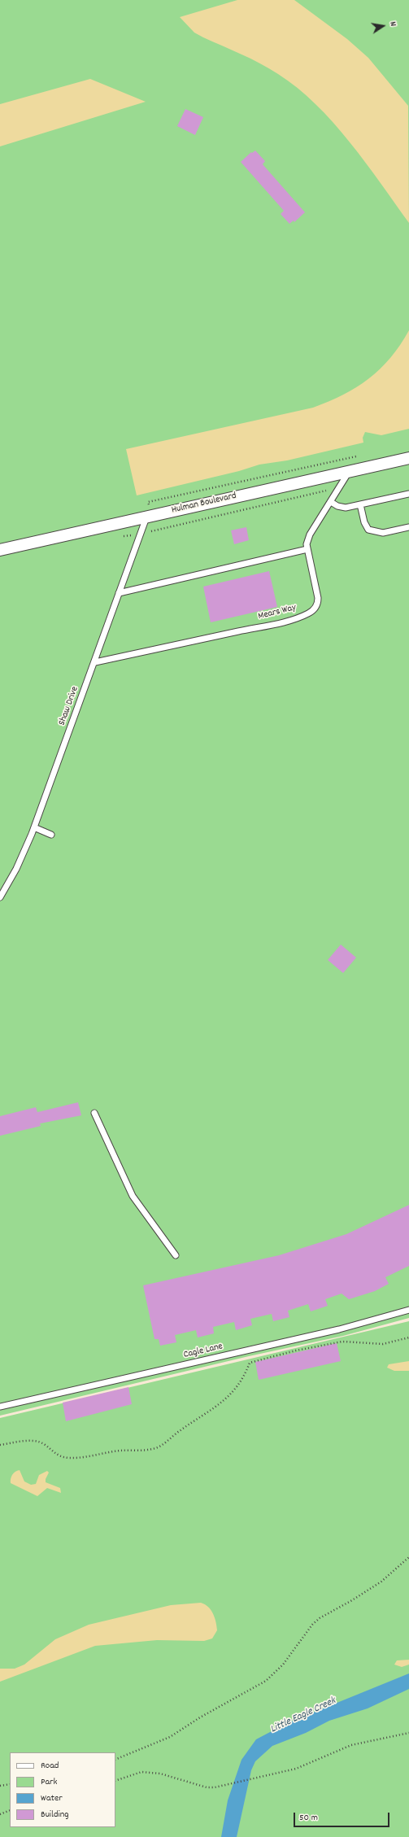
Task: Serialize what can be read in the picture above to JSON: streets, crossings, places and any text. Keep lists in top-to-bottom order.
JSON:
{
  "streets": {
    "street": ["Hulman Boulevard"],
    "lane": ["Mears Way", "Shaw Drive", "Cagle Lane"]
  },
  "crossings": [
    ["Hulman Boulevard", "Mears Way"],
    ["Hulman Boulevard", "Shaw Drive"],
    ["Mears Way", "Shaw Drive"]
  ],
  "water": ["Little Eagle Creek"],
  "legend": [
    "Road",
    "Park",
    "Water",
    "Building"
  ],
  "scale_bar": "50 m",
  "north": "right"
}
